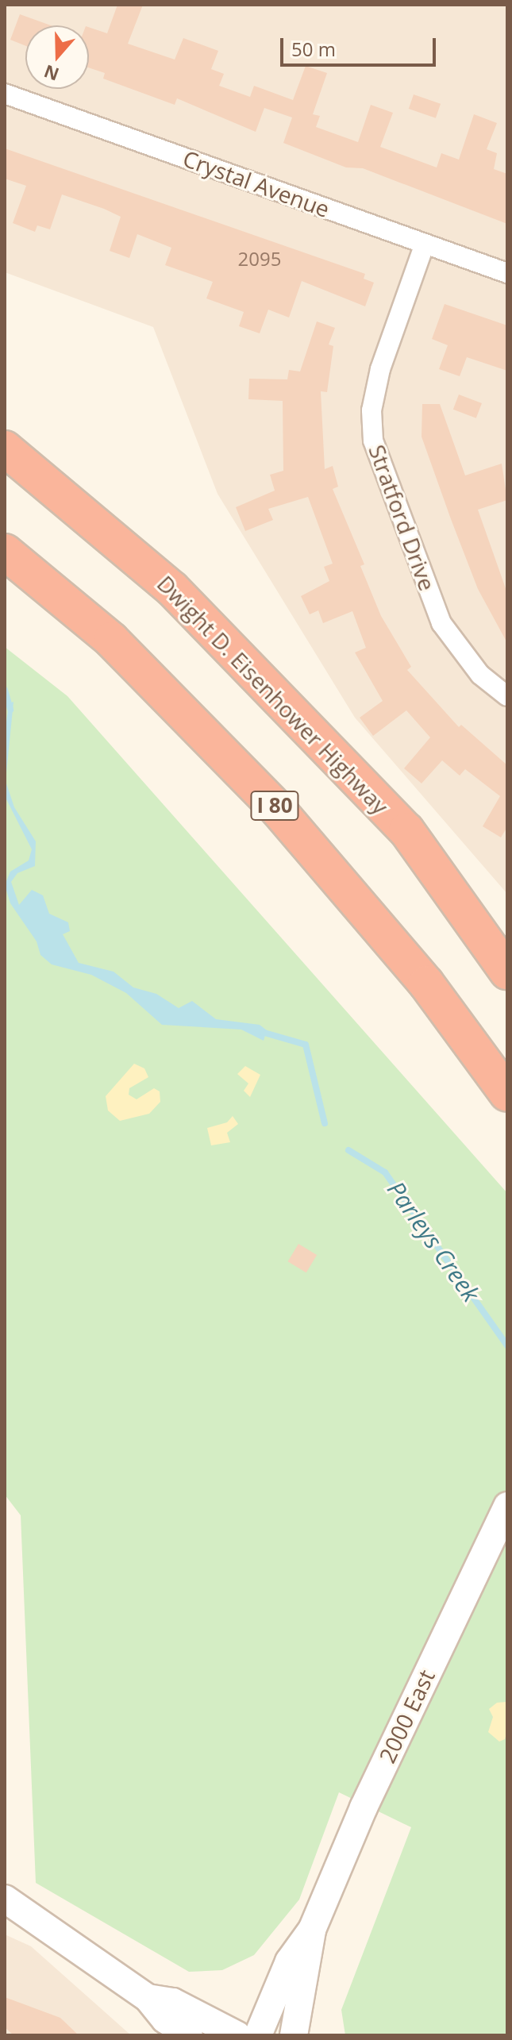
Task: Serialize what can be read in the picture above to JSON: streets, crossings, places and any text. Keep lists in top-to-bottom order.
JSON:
{
  "streets": {
    "highway": ["Dwight D. Eisenhower Highway", "I 80"],
    "street": ["Crystal Avenue", "Stratford Drive", "2000 East"]
  },
  "crossings": [
    ["Crystal Avenue", "Stratford Drive"]
  ],
  "water": ["Parleys Creek"],
  "house_numbers": ["2095"],
  "scale_bar": "50 m",
  "north": "bottom"
}
